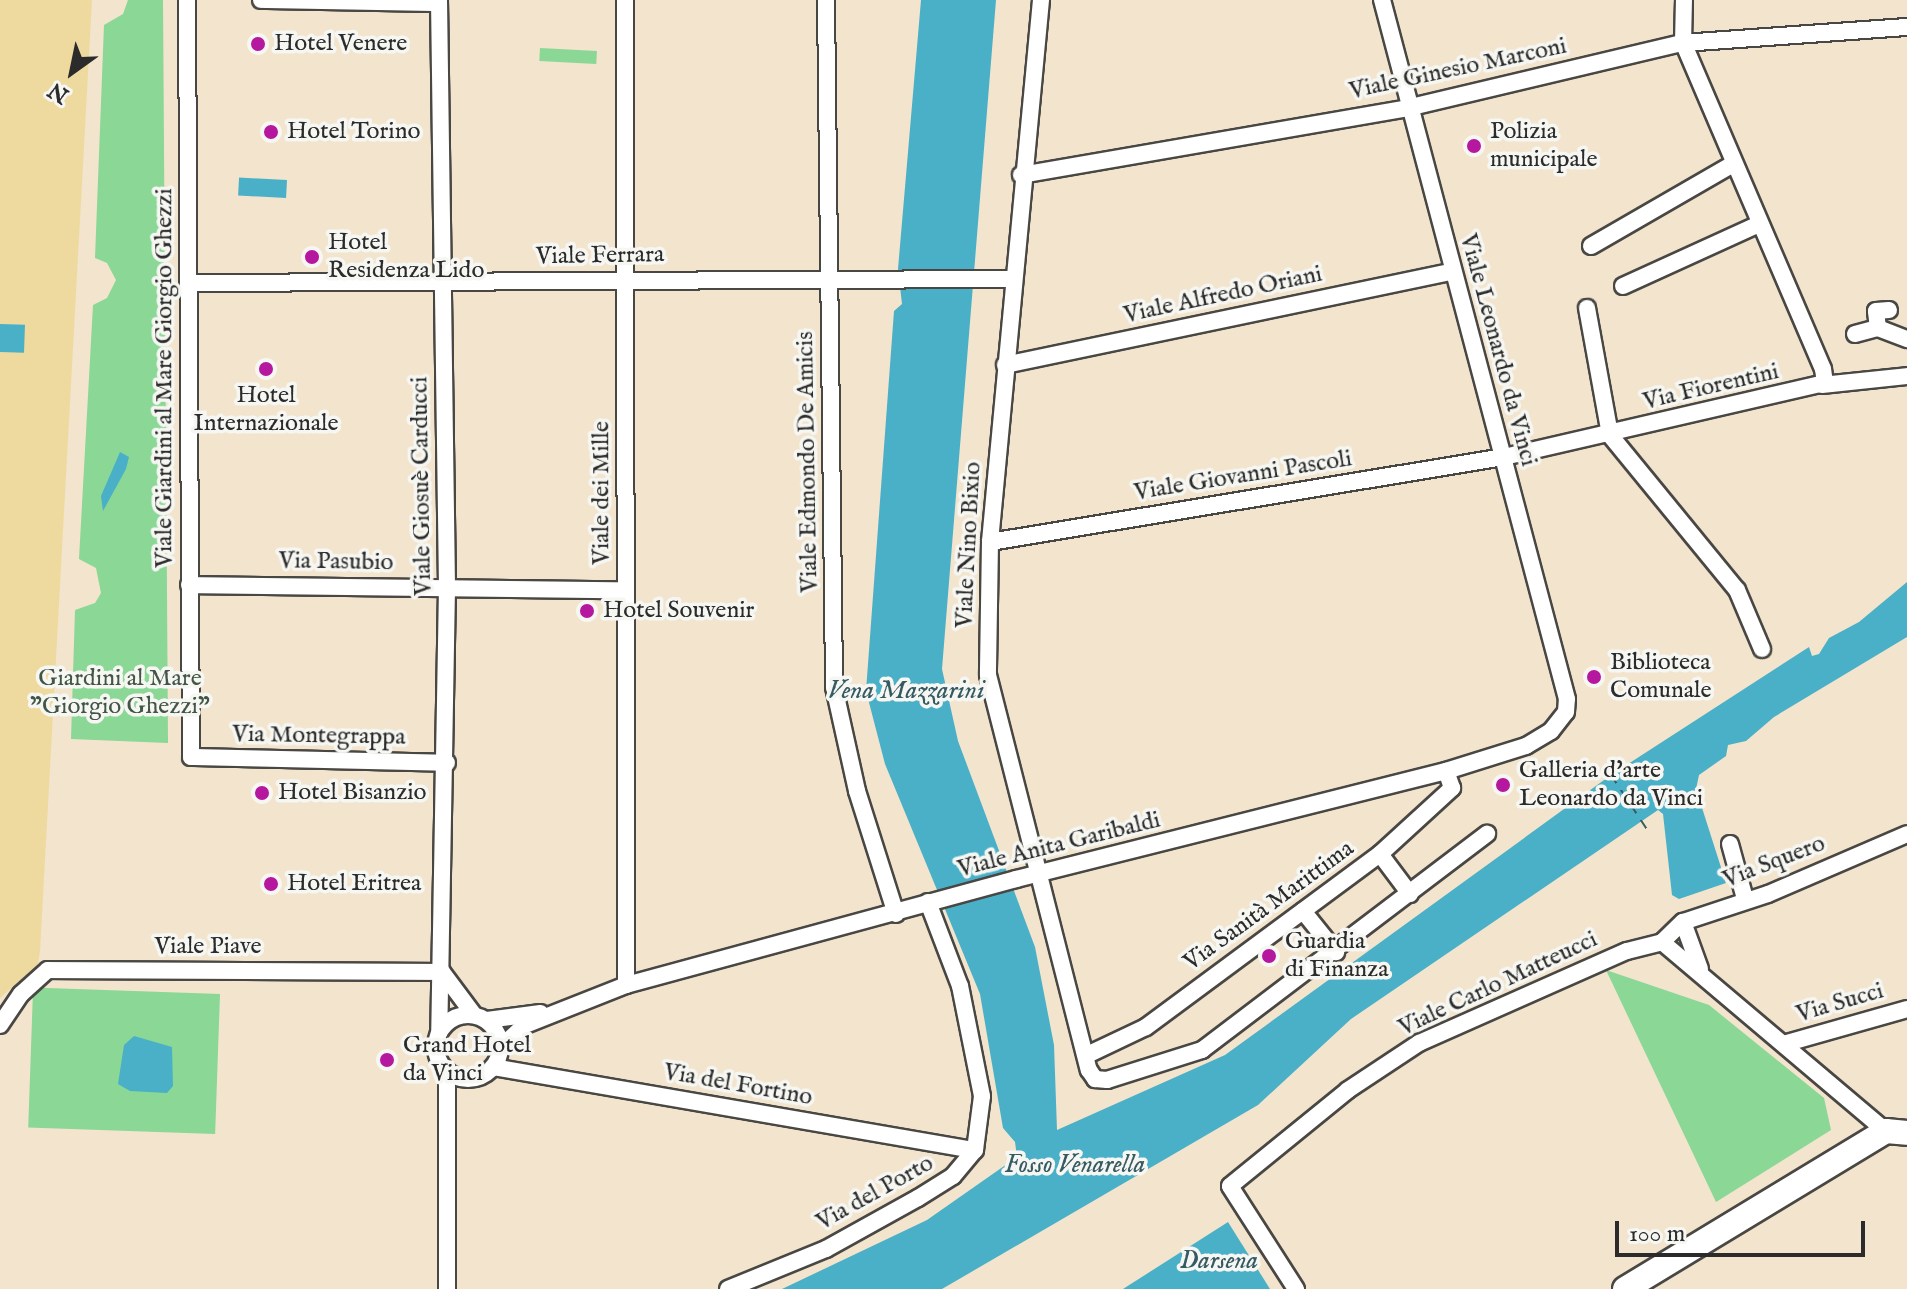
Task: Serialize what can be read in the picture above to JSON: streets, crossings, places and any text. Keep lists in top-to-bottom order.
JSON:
{
  "streets": {
    "street": [
      "Viale Ginesio Marconi",
      "Viale Ferrara",
      "Viale Alfredo Oriani",
      "Viale Leonardo da Vinci",
      "Viale Giardini al Mare Giorgio Ghezzi",
      "Via Fiorentini",
      "Viale Edmondo De Amicis",
      "Viale Giovanni Pascoli",
      "Viale Giosuè Carducci",
      "Viale dei Mille",
      "Viale Nino Bixio",
      "Via Pasubio",
      "Via Montegrappa",
      "Viale Anita Garibaldi",
      "Via Squero",
      "Via Sanità Marittima",
      "Viale Piave",
      "Viale Carlo Matteucci",
      "Via Succi",
      "Via del Fortino",
      "Via del Porto"
    ]
  },
  "crossings": [
    ["Viale Ginesio Marconi", "Viale Leonardo da Vinci"],
    ["Viale Ginesio Marconi", "Viale Nino Bixio"],
    ["Viale Ferrara", "Viale Giardini al Mare Giorgio Ghezzi"],
    ["Viale Ferrara", "Viale Edmondo De Amicis"],
    ["Viale Ferrara", "Viale Giosuè Carducci"],
    ["Viale Ferrara", "Viale dei Mille"],
    ["Viale Ferrara", "Viale Nino Bixio"],
    ["Viale Alfredo Oriani", "Viale Leonardo da Vinci"],
    ["Viale Alfredo Oriani", "Viale Nino Bixio"],
    ["Viale Leonardo da Vinci", "Via Fiorentini"],
    ["Viale Leonardo da Vinci", "Viale Giovanni Pascoli"],
    ["Viale Leonardo da Vinci", "Viale Anita Garibaldi"],
    ["Viale Giardini al Mare Giorgio Ghezzi", "Via Pasubio"],
    ["Viale Giardini al Mare Giorgio Ghezzi", "Via Montegrappa"],
    ["Via Fiorentini", "Viale Giovanni Pascoli"],
    ["Viale Edmondo De Amicis", "Viale Anita Garibaldi"],
    ["Viale Giovanni Pascoli", "Viale Nino Bixio"],
    ["Viale Giosuè Carducci", "Via Pasubio"],
    ["Viale Giosuè Carducci", "Via Montegrappa"],
    ["Viale Giosuè Carducci", "Viale Anita Garibaldi"],
    ["Viale Giosuè Carducci", "Viale Piave"],
    ["Viale Giosuè Carducci", "Via del Fortino"],
    ["Viale dei Mille", "Via Pasubio"],
    ["Viale dei Mille", "Viale Anita Garibaldi"],
    ["Viale Nino Bixio", "Viale Anita Garibaldi"],
    ["Viale Nino Bixio", "Via Sanità Marittima"],
    ["Viale Anita Garibaldi", "Via Sanità Marittima"],
    ["Viale Anita Garibaldi", "Via del Fortino"],
    ["Via Squero", "Viale Carlo Matteucci"],
    ["Via del Fortino", "Via del Porto"]
  ],
  "water": ["Vena Mazzarini", "Fosso Venarella", "Darsena"],
  "parks": ["Giardini al Mare \"Giorgio Ghezzi\""],
  "places": [
    "Hotel Venere",
    "Hotel Torino",
    "Polizia municipale",
    "Hotel Residenza Lido",
    "Hotel Internazionale",
    "Hotel Souvenir",
    "Biblioteca Comunale",
    "Galleria d'arte Leonardo da Vinci",
    "Hotel Bisanzio",
    "Hotel Eritrea",
    "Guardia di Finanza",
    "Grand Hotel da Vinci"
  ],
  "scale_bar": "100 m",
  "north": "bottom left"
}
